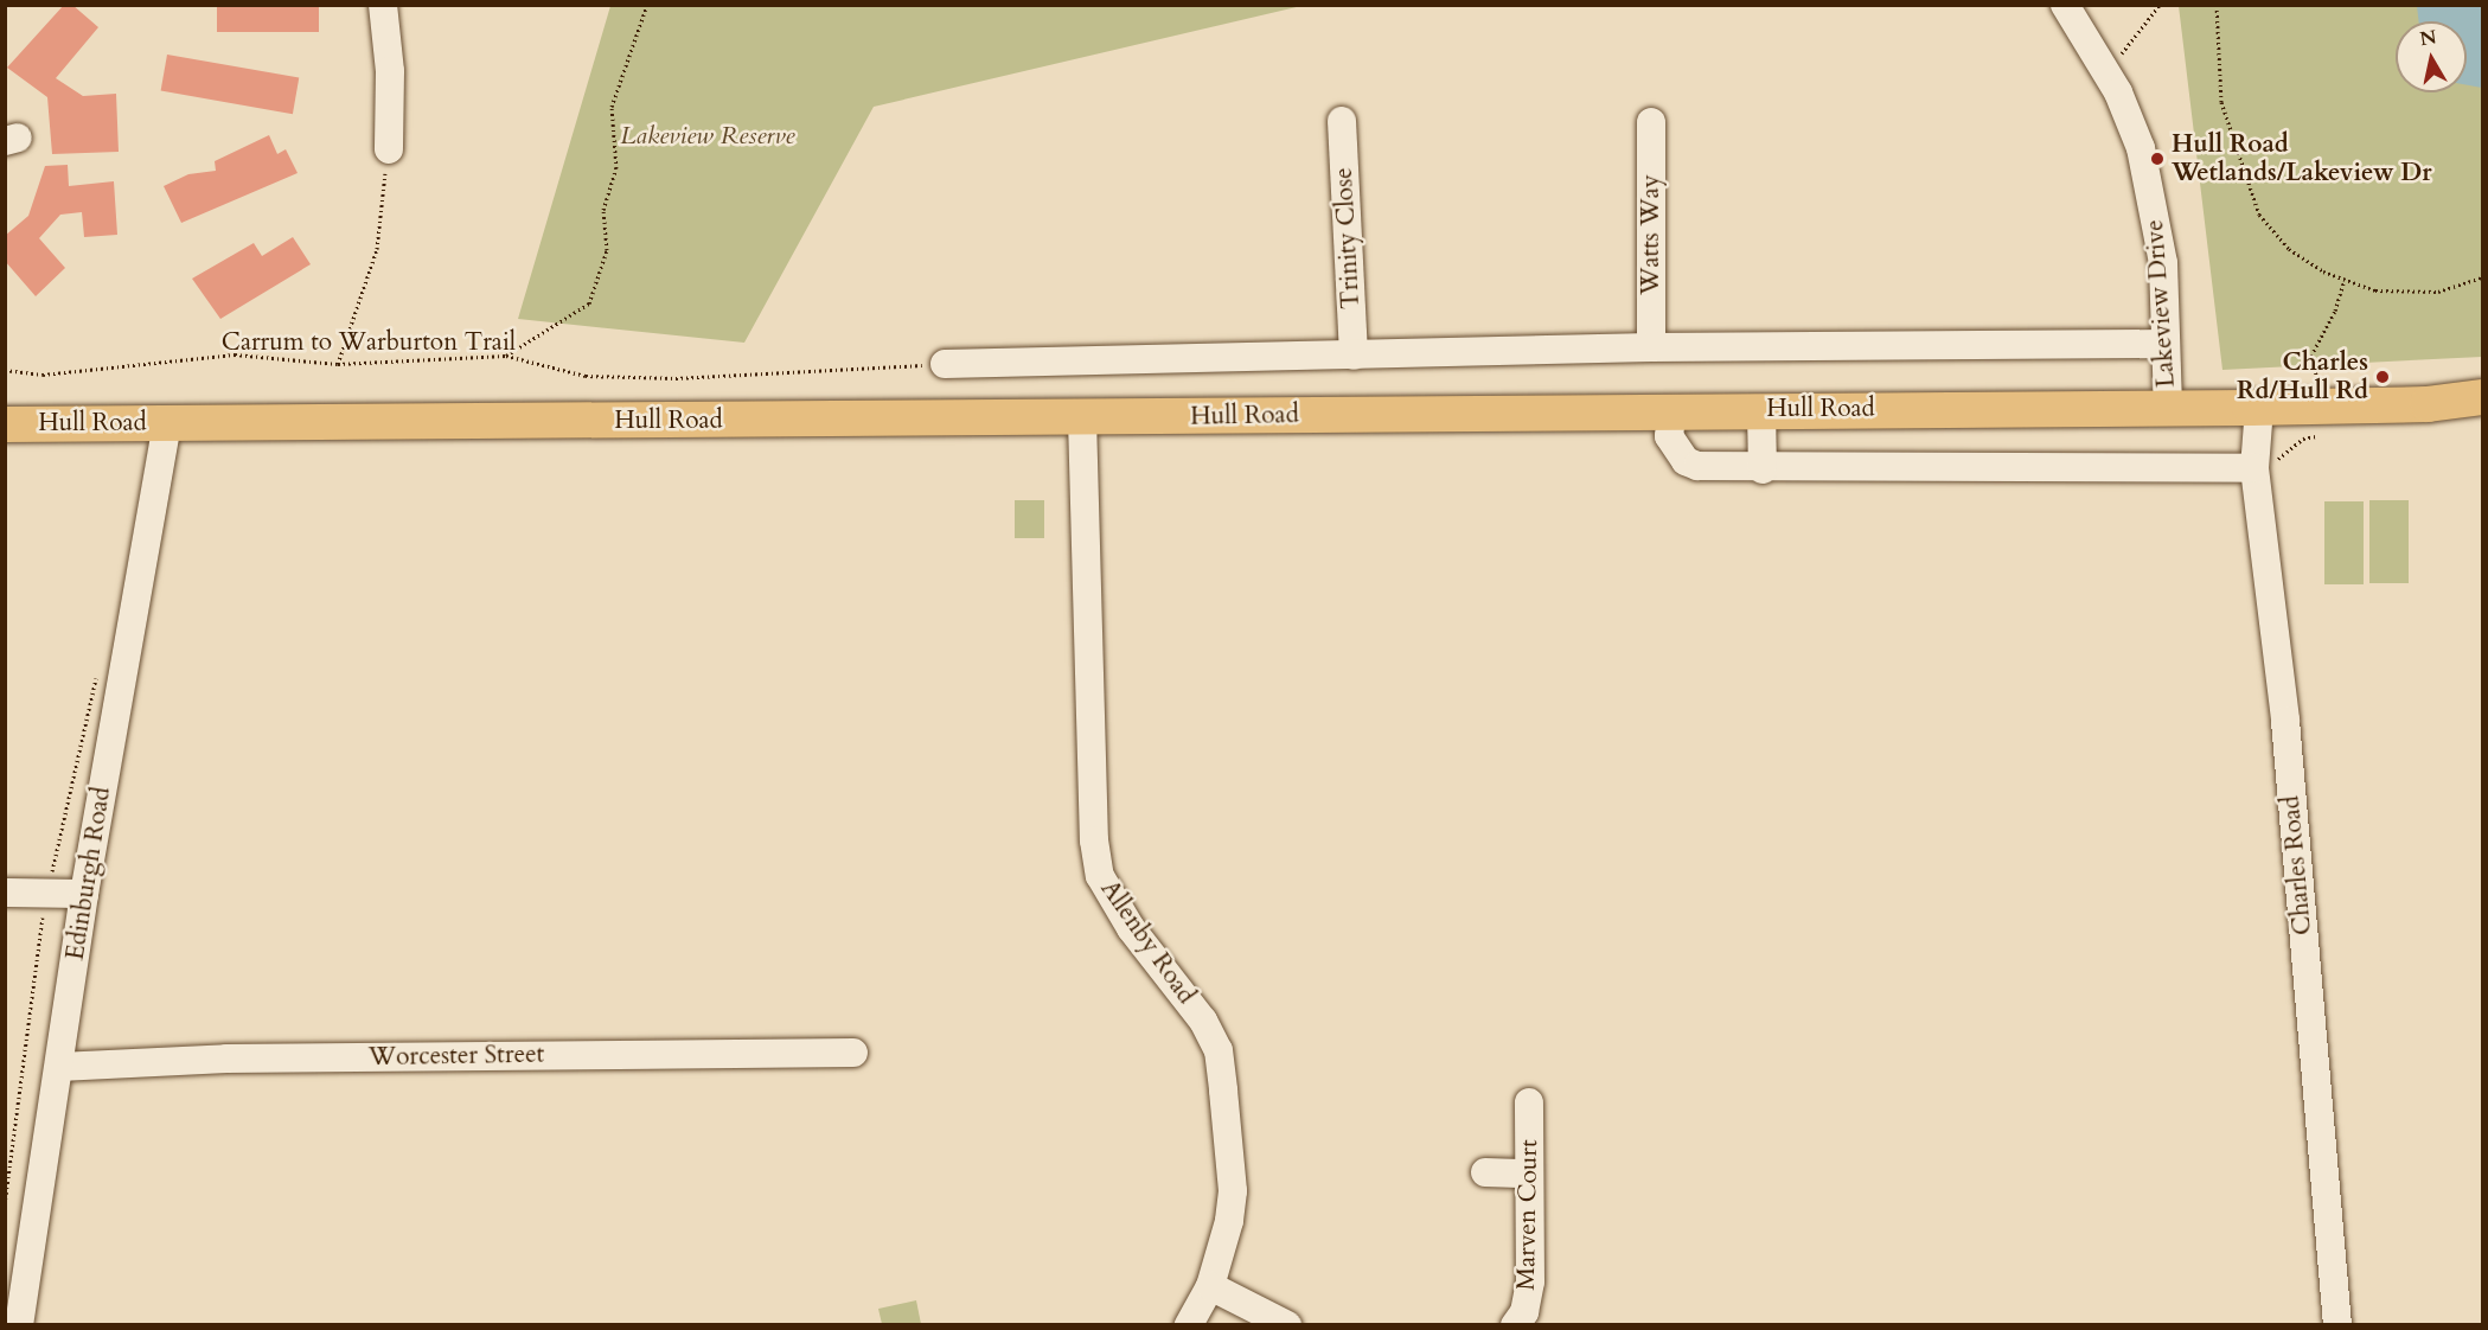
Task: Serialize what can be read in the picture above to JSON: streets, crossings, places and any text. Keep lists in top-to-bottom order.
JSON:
{
  "streets": {
    "main road": ["Hull Road"],
    "street": [
      "Watts Way",
      "Trinity Close",
      "Lakeview Drive",
      "Charles Road",
      "Edinburgh Road",
      "Allenby Road",
      "Worcester Street",
      "Marven Court"
    ],
    "path": ["Carrum to Warburton Trail"]
  },
  "crossings": [
    ["Lakeview Drive", "Hull Road"],
    ["Hull Road", "Charles Road"],
    ["Hull Road", "Edinburgh Road"],
    ["Hull Road", "Allenby Road"],
    ["Edinburgh Road", "Worcester Street"]
  ],
  "parks": ["Lakeview Reserve"],
  "places": ["Hull Road Wetlands/Lakeview Dr", "Charles Rd/Hull Rd"],
  "north": "top"
}
